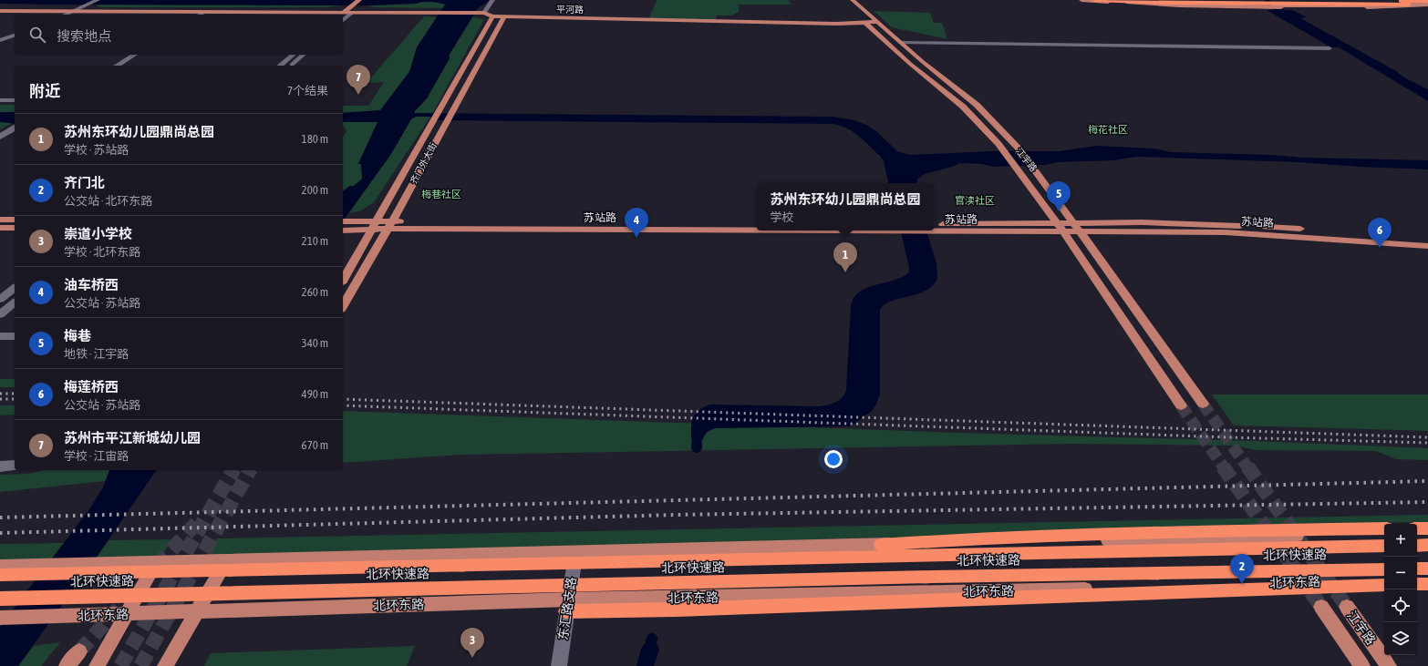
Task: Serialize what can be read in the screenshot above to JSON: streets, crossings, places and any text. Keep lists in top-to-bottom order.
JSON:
{
  "streets": {
    "highway": ["北环快速路"],
    "main road": [
      "平河路",
      "江宇路",
      "齐门外大街",
      "苏站路",
      "北环东路"
    ],
    "street": ["东汇路支路"]
  },
  "crossings": [
    ["平河路", "江宇路"],
    ["平河路", "齐门外大街"],
    ["江宇路", "苏站路"],
    ["齐门外大街", "苏站路"],
    ["北环东路", "东汇路支路"]
  ],
  "districts": ["梅花社区", "梅巷社区", "官渎社区"],
  "page": {
    "search": "搜索地点",
    "pins": [
      "7",
      "5",
      "4",
      "6",
      "1",
      "2",
      "3"
    ],
    "heading": ["附近", "7个结果"],
    "list": [
      {
        "mark": "1",
        "name": "苏州东环幼儿园鼎尚总园",
        "note": "学校 · 苏站路",
        "value": "180 m"
      },
      {
        "mark": "2",
        "name": "齐门北",
        "note": "公交站 · 北环东路",
        "value": "200 m"
      },
      {
        "mark": "3",
        "name": "崇道小学校",
        "note": "学校 · 北环东路",
        "value": "210 m"
      },
      {
        "mark": "4",
        "name": "油车桥西",
        "note": "公交站 · 苏站路",
        "value": "260 m"
      },
      {
        "mark": "5",
        "name": "梅巷",
        "note": "地铁 · 江宇路",
        "value": "340 m"
      },
      {
        "mark": "6",
        "name": "梅莲桥西",
        "note": "公交站 · 苏站路",
        "value": "490 m"
      },
      {
        "mark": "7",
        "name": "苏州市平江新城幼儿园",
        "note": "学校 · 江宙路",
        "value": "670 m"
      }
    ],
    "popup": ["苏州东环幼儿园鼎尚总园", "学校"],
    "map_buttons": ["+", "−"]
  }
}
